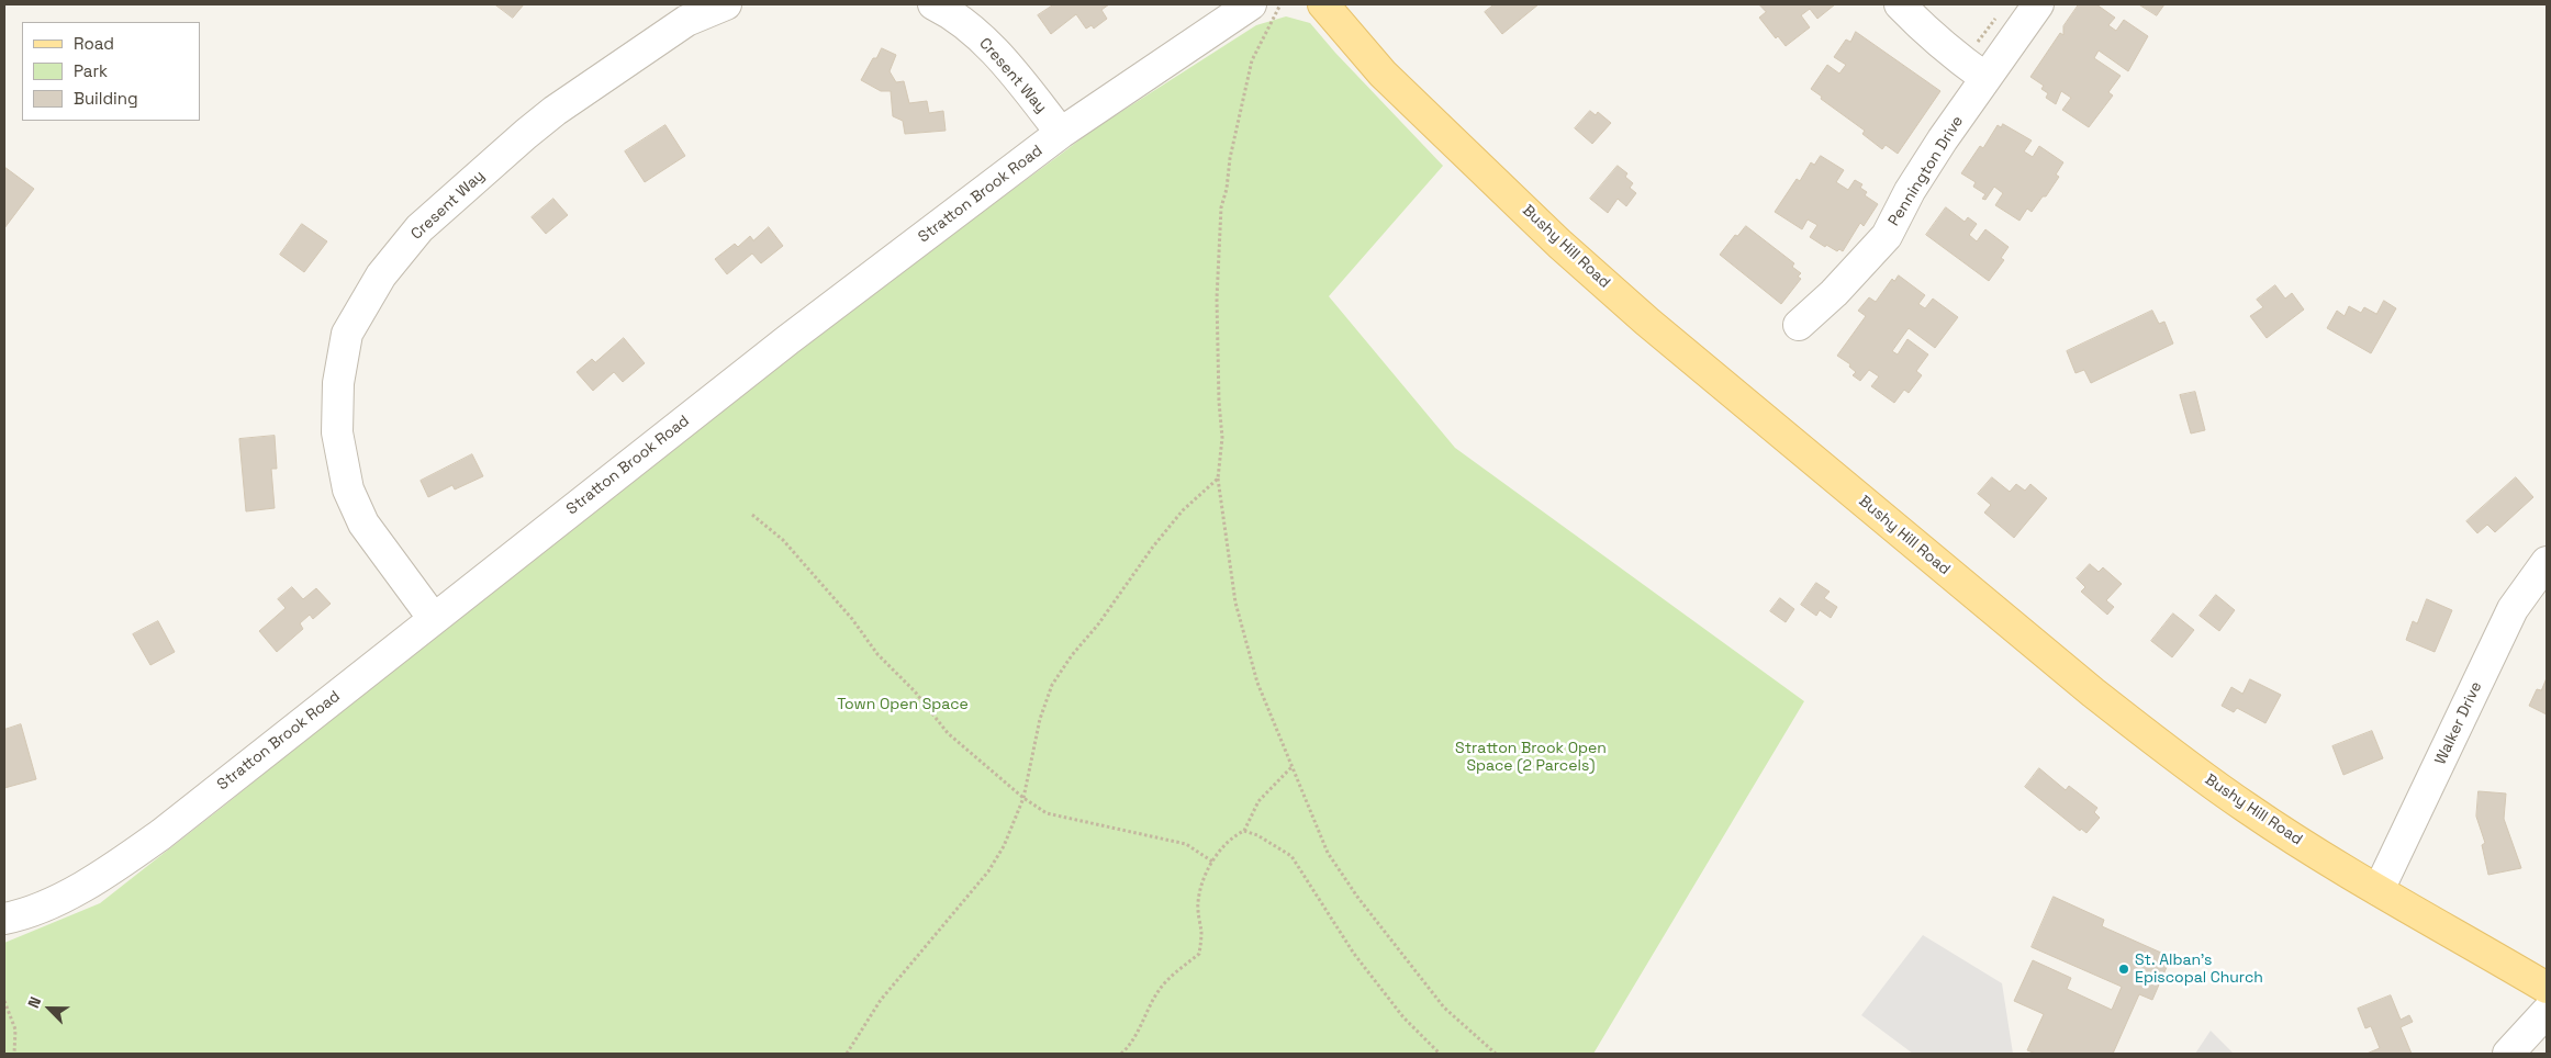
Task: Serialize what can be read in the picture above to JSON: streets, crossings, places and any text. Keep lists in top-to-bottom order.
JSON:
{
  "streets": {
    "main road": ["Bushy Hill Road"],
    "street": [
      "Cresent Way",
      "Pennington Drive",
      "Stratton Brook Road",
      "Walker Drive"
    ]
  },
  "crossings": [
    ["Cresent Way", "Stratton Brook Road"],
    ["Bushy Hill Road", "Walker Drive"]
  ],
  "parks": ["Town Open Space", "Stratton Brook Open Space (2 Parcels)"],
  "places": ["St. Alban's Episcopal Church"],
  "legend": ["Road", "Park", "Building"],
  "north": "top left"
}
